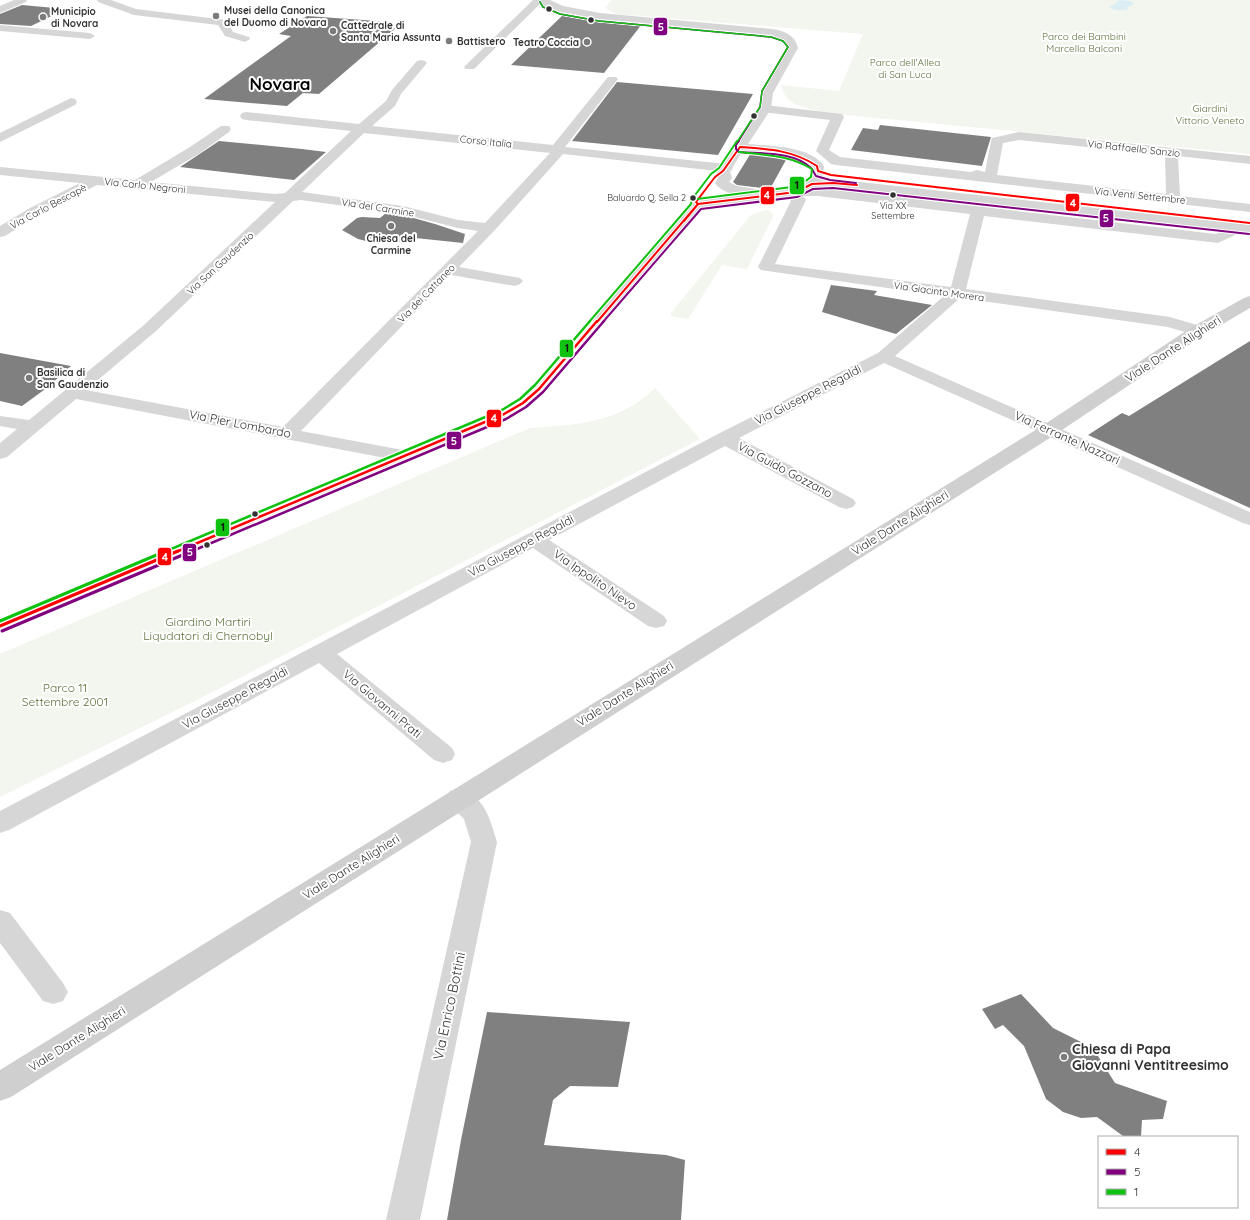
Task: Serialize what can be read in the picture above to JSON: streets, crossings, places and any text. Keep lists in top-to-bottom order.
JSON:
{
  "streets": {
    "main road": ["Viale Dante Alighieri"],
    "street": [
      "Corso Italia",
      "Via Raffaello Sanzio",
      "Via Carlo Negroni",
      "Via Venti Settembre",
      "Via Carlo Bescapè",
      "Via del Carmine",
      "Via San Gaudenzio",
      "Via Giacinto Morera",
      "Via dei Cattaneo",
      "Via Giuseppe Regaldi",
      "Via Pier Lombardo",
      "Via Ferrante Nazzari",
      "Via Guido Gozzano",
      "Via Ippolito Nievo",
      "Via Giovanni Prati",
      "Via Enrico Bottini"
    ]
  },
  "crossings": [
    ["Corso Italia", "Via San Gaudenzio"],
    ["Corso Italia", "Via dei Cattaneo"],
    ["Via Raffaello Sanzio", "Via Venti Settembre"],
    ["Via Carlo Negroni", "Via Carlo Bescapè"],
    ["Via Carlo Negroni", "Via del Carmine"],
    ["Via Carlo Negroni", "Via San Gaudenzio"],
    ["Via del Carmine", "Via San Gaudenzio"],
    ["Via del Carmine", "Via dei Cattaneo"],
    ["Via San Gaudenzio", "Via Pier Lombardo"],
    ["Via Giacinto Morera", "Viale Dante Alighieri"],
    ["Via Giacinto Morera", "Via Giuseppe Regaldi"],
    ["Via dei Cattaneo", "Via Pier Lombardo"],
    ["Viale Dante Alighieri", "Via Ferrante Nazzari"],
    ["Viale Dante Alighieri", "Via Enrico Bottini"],
    ["Via Giuseppe Regaldi", "Via Ferrante Nazzari"],
    ["Via Giuseppe Regaldi", "Via Guido Gozzano"],
    ["Via Giuseppe Regaldi", "Via Ippolito Nievo"],
    ["Via Giuseppe Regaldi", "Via Giovanni Prati"]
  ],
  "districts": ["Novara"],
  "parks": [
    "Parco dei Bambini Marcella Balconi",
    "Parco dell'Allea di San Luca",
    "Giardini Vittorio Veneto",
    "Giardino Martiri Liqudatori di Chernobyl",
    "Parco 11 Settembre 2001"
  ],
  "places": [
    "Musei della Canonica del Duomo di Novara",
    "Municipio di Novara",
    "Cattedrale di Santa Maria Assunta",
    "Battistero",
    "Teatro Coccia",
    "Via XX Settembre",
    "Baluardo Q. Sella 2",
    "Chiesa del Carmine",
    "Basilica di San Gaudenzio",
    "Chiesa di Papa Giovanni Ventitreesimo"
  ],
  "lines": ["transit line 5", "transit line 1", "transit line 4"],
  "legend": ["4", "5", "1"]
}
